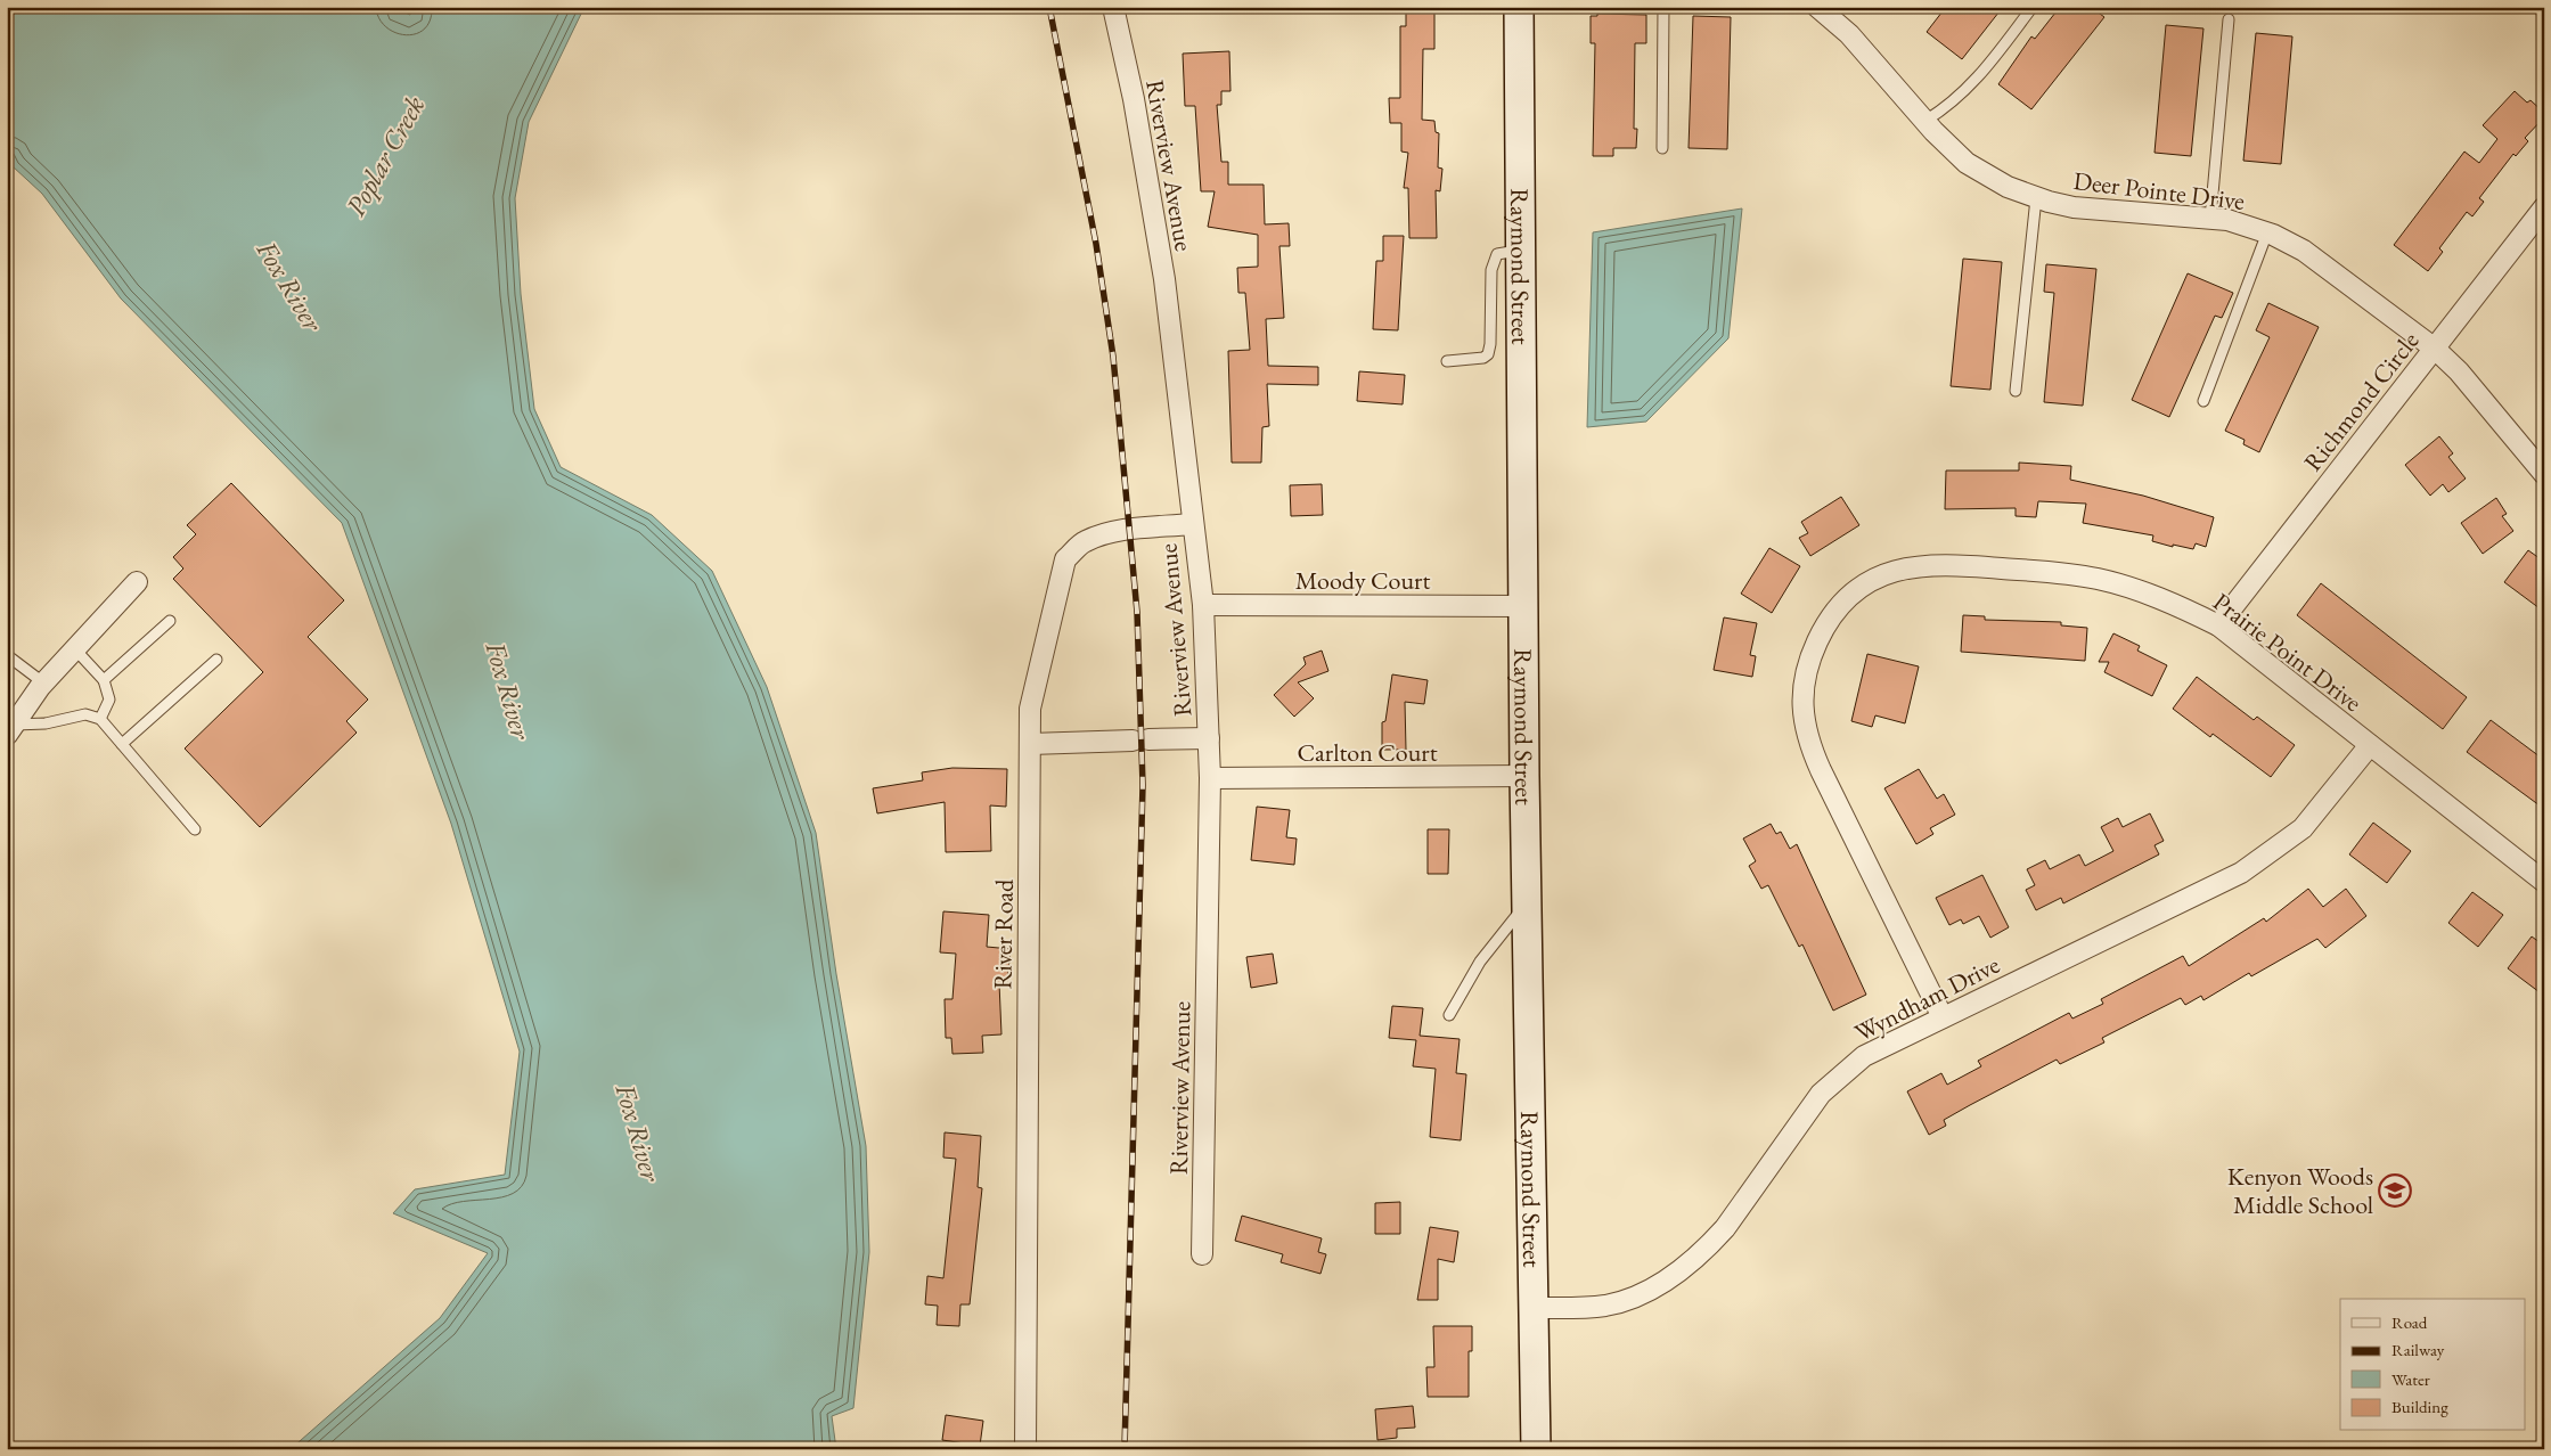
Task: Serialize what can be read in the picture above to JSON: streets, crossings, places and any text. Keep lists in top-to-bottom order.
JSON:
{
  "streets": {
    "street": [
      "Riverview Avenue",
      "Deer Pointe Drive",
      "Raymond Street",
      "Richmond Circle",
      "Moody Court",
      "Prairie Point Drive",
      "Carlton Court",
      "River Road",
      "Wyndham Drive"
    ]
  },
  "crossings": [
    ["Riverview Avenue", "Moody Court"],
    ["Riverview Avenue", "Carlton Court"],
    ["Riverview Avenue", "River Road"],
    ["Deer Pointe Drive", "Richmond Circle"],
    ["Raymond Street", "Moody Court"],
    ["Raymond Street", "Carlton Court"],
    ["Raymond Street", "Wyndham Drive"],
    ["Richmond Circle", "Prairie Point Drive"],
    ["Prairie Point Drive", "Wyndham Drive"]
  ],
  "water": ["Poplar Creek", "Fox River"],
  "places": {
    "school or university": ["Kenyon Woods Middle School"]
  },
  "legend": [
    "Road",
    "Railway",
    "Water",
    "Building"
  ]
}
